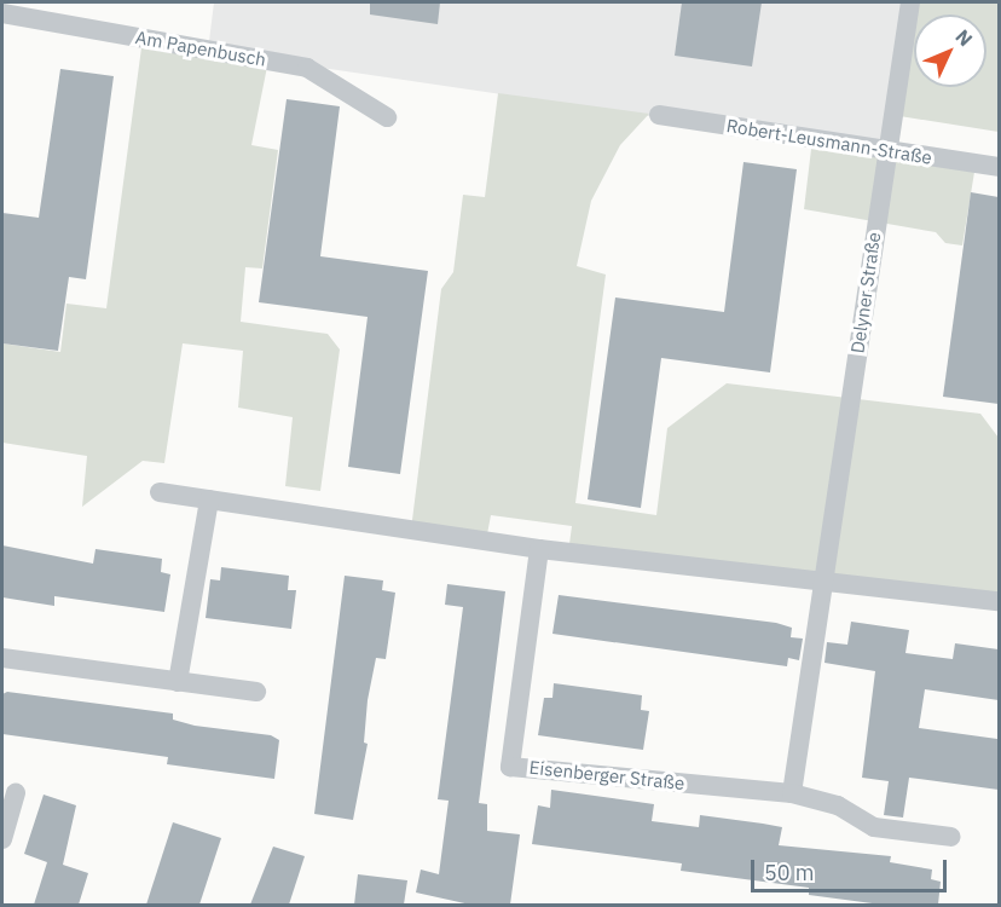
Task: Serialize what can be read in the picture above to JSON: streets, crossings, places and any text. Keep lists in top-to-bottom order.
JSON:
{
  "streets": {
    "street": [
      "Am Papenbusch",
      "Robert-Leusmann-Straße",
      "Delyner Straße",
      "Eisenberger Straße"
    ]
  },
  "crossings": [
    ["Robert-Leusmann-Straße", "Delyner Straße"]
  ],
  "scale_bar": "50 m",
  "north": "top right"
}
